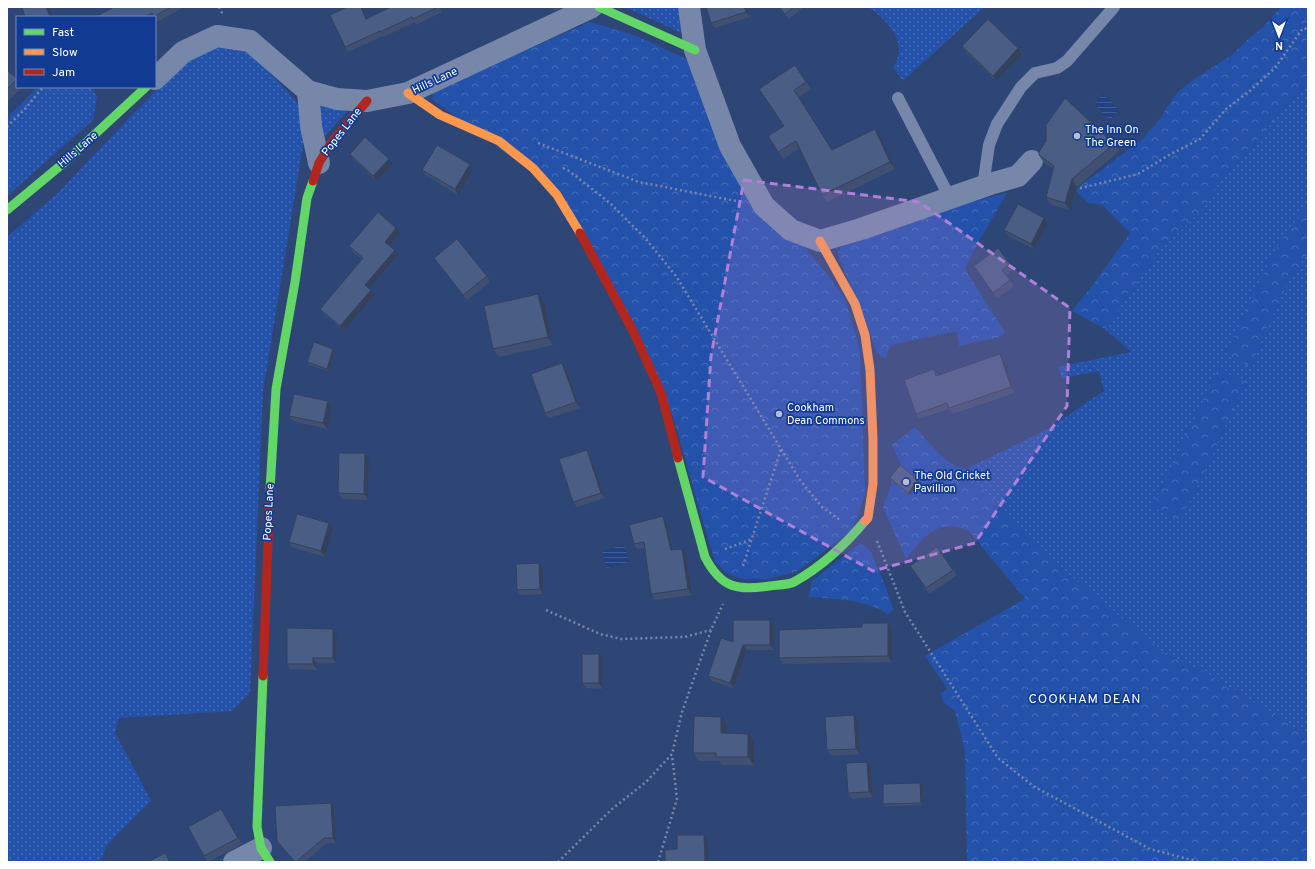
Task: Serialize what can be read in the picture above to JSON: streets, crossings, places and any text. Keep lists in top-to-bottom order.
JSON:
{
  "streets": {
    "street": ["Hills Lane", "Popes Lane"]
  },
  "crossings": [
    ["Hills Lane", "Popes Lane"]
  ],
  "districts": ["COOKHAM DEAN"],
  "places": ["The Inn On The Green", "Cookham Dean Commons", "The Old Cricket Pavillion"],
  "legend": ["Fast", "Slow", "Jam"],
  "north": "bottom"
}
